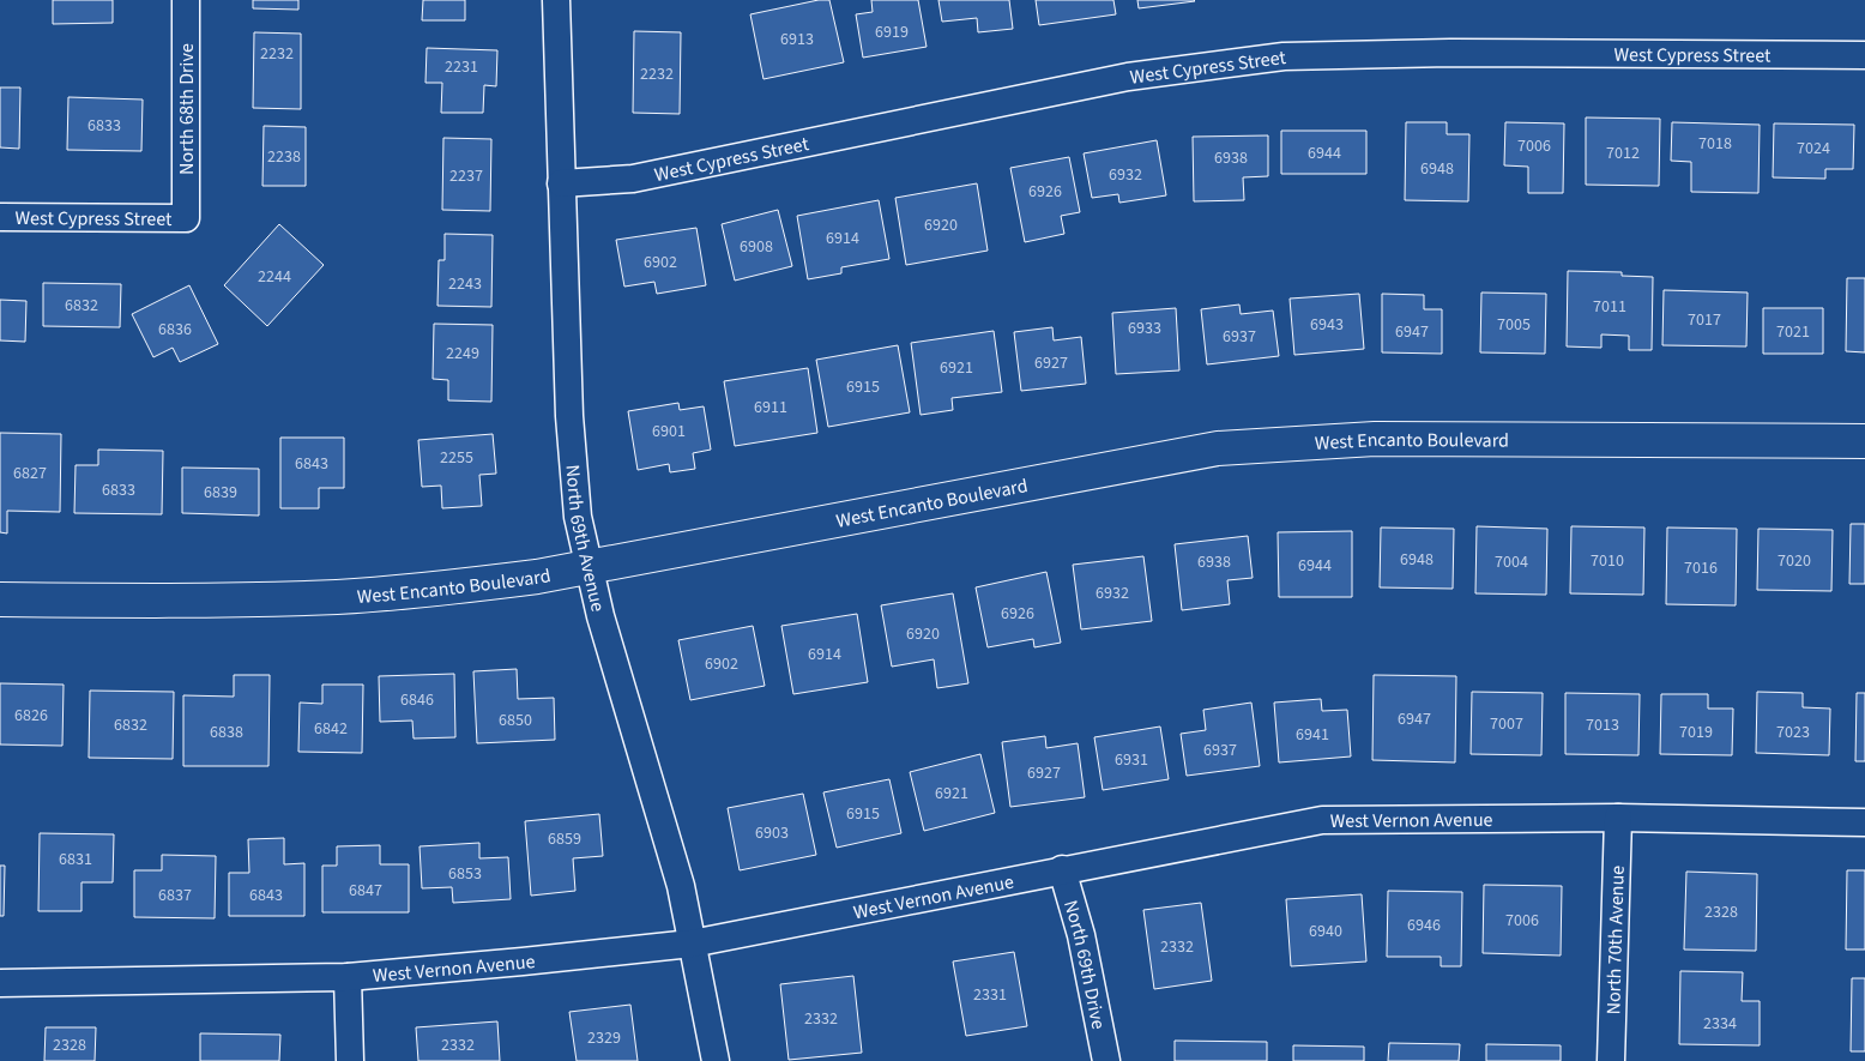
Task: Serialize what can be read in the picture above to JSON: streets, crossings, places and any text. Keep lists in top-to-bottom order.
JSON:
{
  "streets": {
    "street": [
      "West Cypress Street",
      "North 68th Drive",
      "West Encanto Boulevard",
      "North 69th Avenue",
      "West Vernon Avenue",
      "North 70th Avenue",
      "North 69th Drive"
    ]
  },
  "crossings": [
    ["West Cypress Street", "North 68th Drive"],
    ["West Cypress Street", "North 69th Avenue"],
    ["West Encanto Boulevard", "North 69th Avenue"],
    ["North 69th Avenue", "West Vernon Avenue"],
    ["West Vernon Avenue", "North 70th Avenue"],
    ["West Vernon Avenue", "North 69th Drive"]
  ],
  "house_numbers": [
    "6919",
    "6913",
    "2232",
    "2231",
    "2232",
    "6833",
    "7018",
    "7006",
    "7024",
    "6944",
    "7012",
    "2238",
    "6938",
    "6948",
    "6932",
    "2237",
    "6926",
    "6920",
    "6914",
    "6908",
    "6902",
    "2244",
    "2243",
    "6832",
    "7011",
    "7017",
    "6943",
    "7005",
    "6933",
    "6836",
    "6947",
    "7021",
    "6937",
    "2249",
    "6927",
    "6921",
    "6915",
    "6911",
    "6901",
    "2255",
    "6843",
    "6827",
    "6833",
    "6839",
    "6948",
    "7010",
    "7020",
    "6938",
    "7004",
    "6944",
    "7016",
    "6932",
    "6926",
    "6920",
    "6914",
    "6902",
    "6846",
    "6826",
    "6947",
    "6850",
    "7007",
    "6832",
    "7013",
    "6842",
    "6838",
    "7019",
    "7023",
    "6941",
    "6937",
    "6931",
    "6927",
    "6921",
    "6915",
    "6903",
    "6859",
    "6831",
    "6853",
    "6847",
    "6837",
    "6843",
    "2328",
    "7006",
    "6946",
    "6940",
    "2332",
    "2331",
    "2332",
    "2334",
    "2329",
    "2328",
    "2332"
  ]
}
